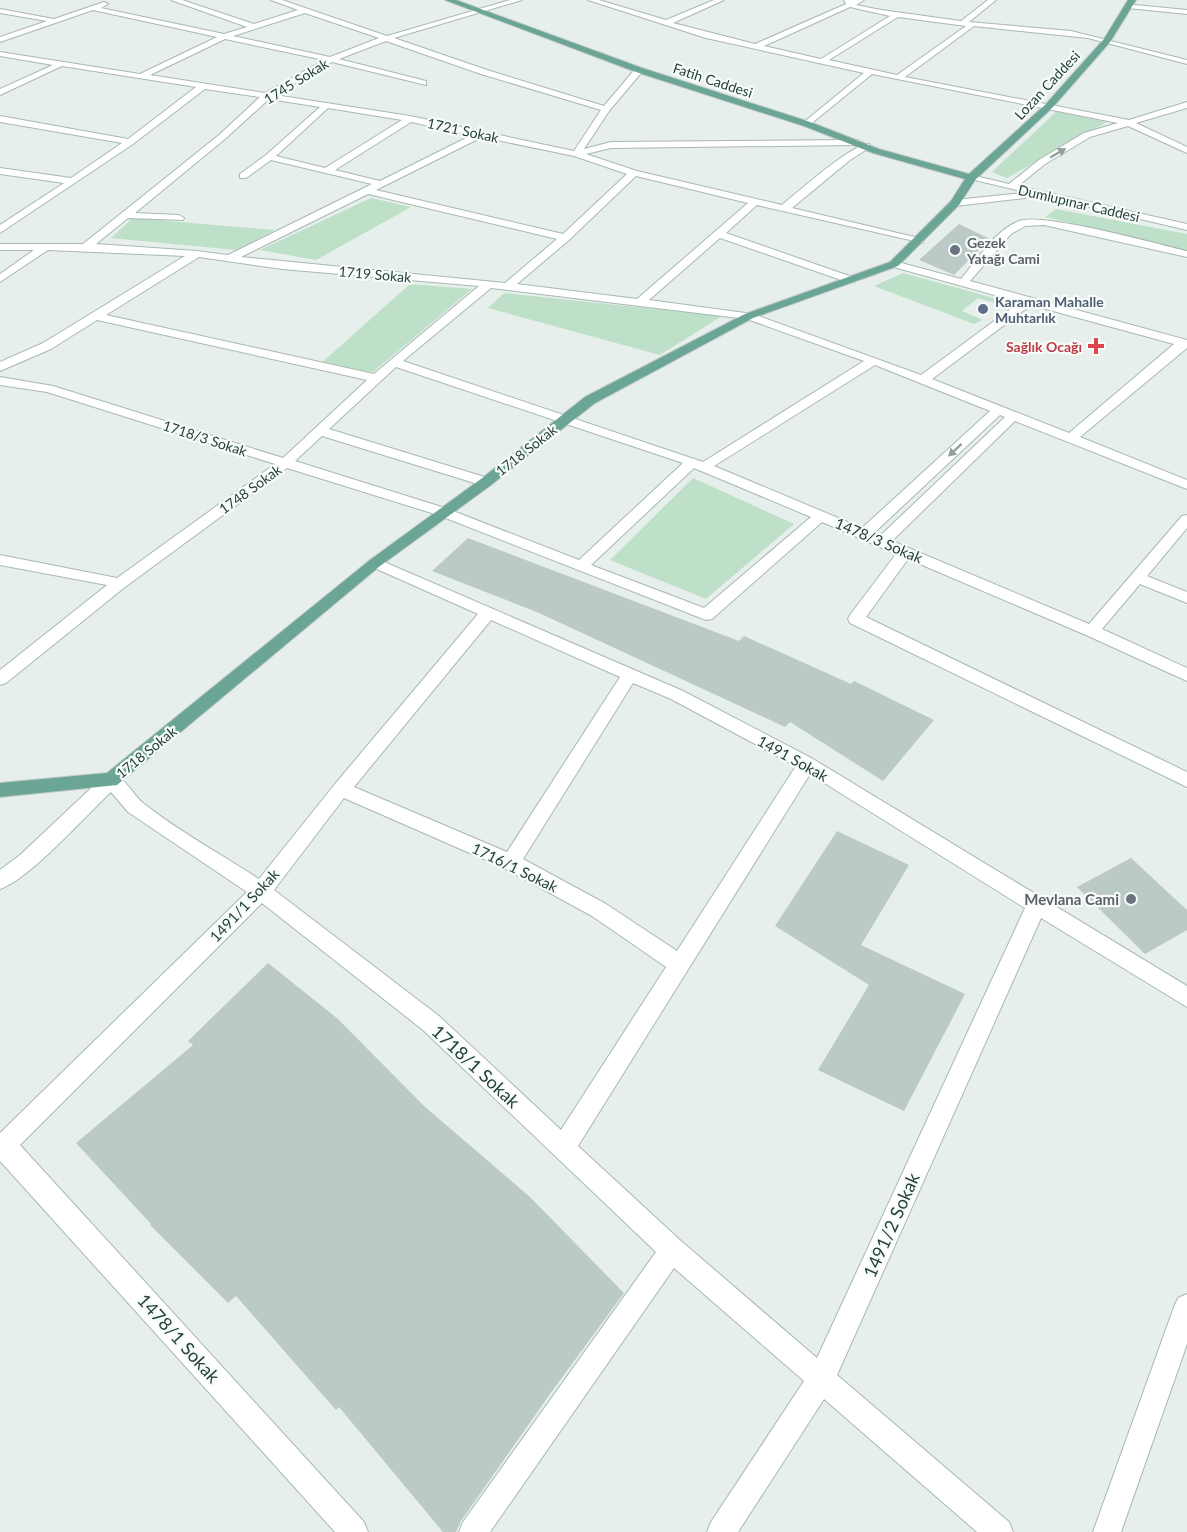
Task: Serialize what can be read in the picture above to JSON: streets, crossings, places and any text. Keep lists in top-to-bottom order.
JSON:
{
  "streets": {
    "main road": ["Fatih Caddesi", "Lozan Caddesi", "1718 Sokak"],
    "street": [
      "1745 Sokak",
      "1721 Sokak",
      "Dumlupınar Caddesi",
      "1719 Sokak",
      "1718/3 Sokak",
      "1748 Sokak",
      "1478/3 Sokak",
      "1491 Sokak",
      "1716/1 Sokak",
      "1491/1 Sokak",
      "1718/1 Sokak",
      "1491/2 Sokak",
      "1478/1 Sokak"
    ]
  },
  "crossings": [
    ["Fatih Caddesi", "1745 Sokak"],
    ["Fatih Caddesi", "Lozan Caddesi"],
    ["Fatih Caddesi", "Dumlupınar Caddesi"],
    ["Fatih Caddesi", "1718 Sokak"],
    ["1745 Sokak", "1721 Sokak"],
    ["1745 Sokak", "1719 Sokak"],
    ["Lozan Caddesi", "Dumlupınar Caddesi"],
    ["Lozan Caddesi", "1718 Sokak"],
    ["1721 Sokak", "1718 Sokak"],
    ["Dumlupınar Caddesi", "1718 Sokak"],
    ["1719 Sokak", "1718 Sokak"],
    ["1719 Sokak", "1748 Sokak"],
    ["1718/3 Sokak", "1718 Sokak"],
    ["1718/3 Sokak", "1748 Sokak"],
    ["1718/3 Sokak", "1478/3 Sokak"],
    ["1718 Sokak", "1478/3 Sokak"],
    ["1718 Sokak", "1491 Sokak"],
    ["1718 Sokak", "1718/1 Sokak"],
    ["1748 Sokak", "1478/3 Sokak"],
    ["1491 Sokak", "1491/1 Sokak"],
    ["1491 Sokak", "1491/2 Sokak"],
    ["1716/1 Sokak", "1491/1 Sokak"],
    ["1491/1 Sokak", "1718/1 Sokak"],
    ["1491/1 Sokak", "1478/1 Sokak"],
    ["1718/1 Sokak", "1491/2 Sokak"]
  ],
  "places": {
    "other": ["Gezek Yatağı Cami", "Karaman Mahalle Muhtarlık", "Mevlana Cami"],
    "health": ["Sağlık Ocağı"]
  }
}
